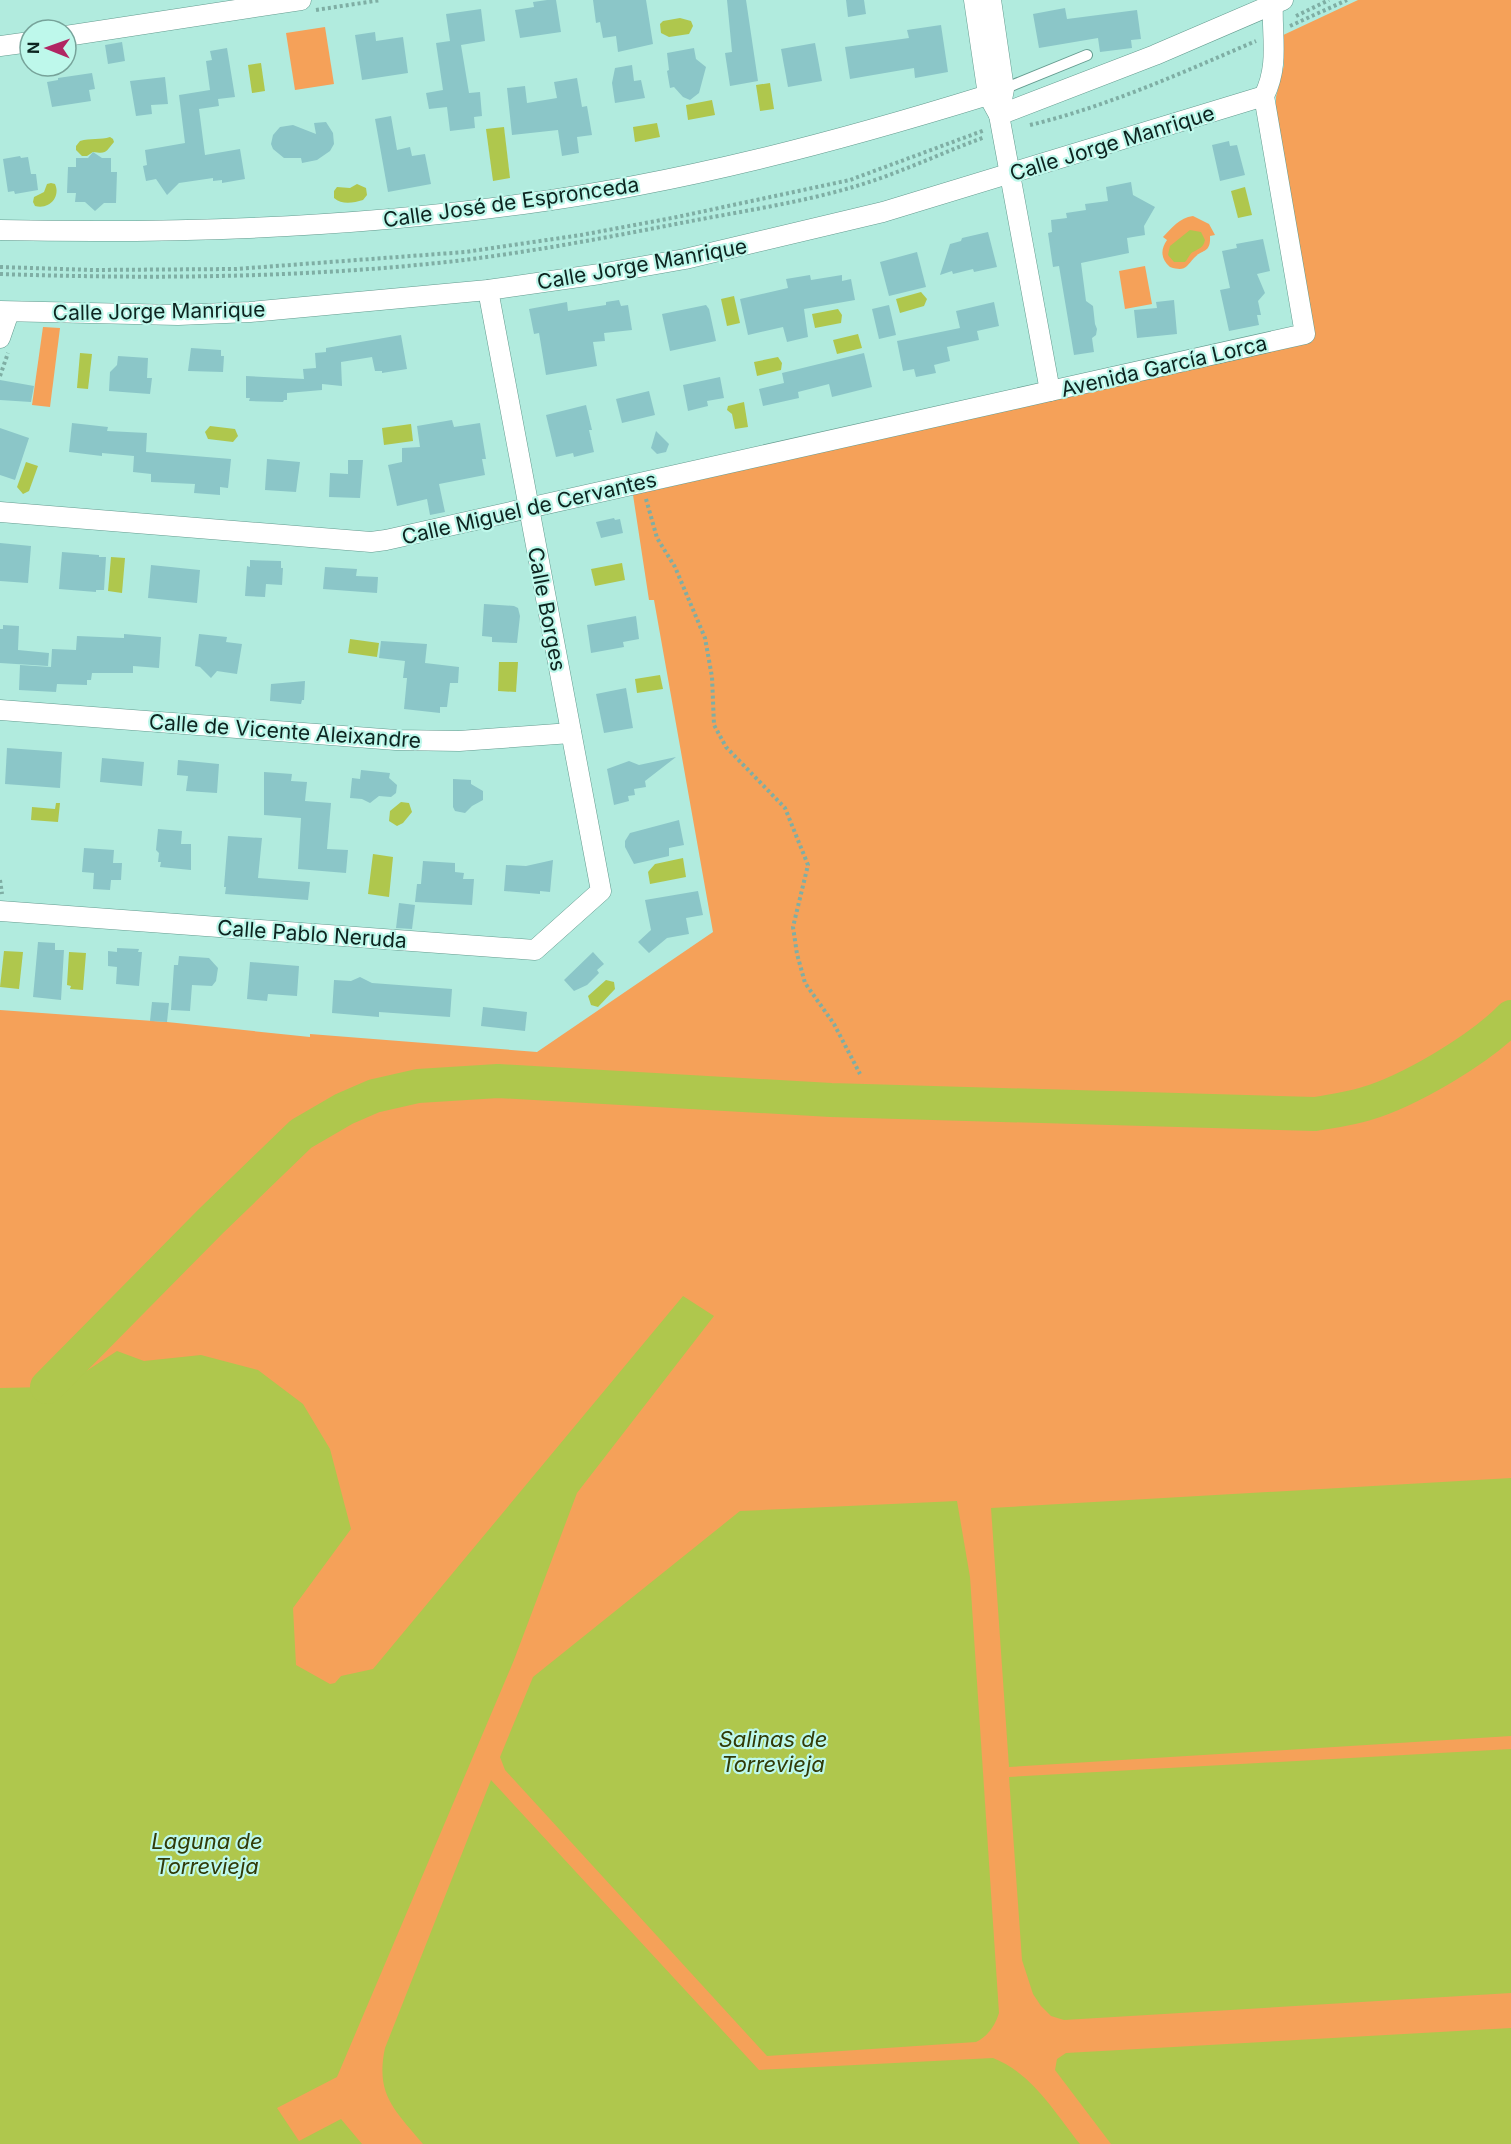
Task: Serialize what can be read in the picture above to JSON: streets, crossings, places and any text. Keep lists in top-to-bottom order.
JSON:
{
  "streets": {
    "street": [
      "Calle Jorge Manrique",
      "Calle José de Espronceda",
      "Avenida García Lorca",
      "Calle Miguel de Cervantes",
      "Calle Borges",
      "Calle de Vicente Aleixandre",
      "Calle Pablo Neruda"
    ]
  },
  "crossings": [
    ["Calle Jorge Manrique", "Avenida García Lorca"],
    ["Calle Jorge Manrique", "Calle Borges"],
    ["Calle José de Espronceda", "Avenida García Lorca"],
    ["Avenida García Lorca", "Calle Miguel de Cervantes"],
    ["Calle Miguel de Cervantes", "Calle Borges"],
    ["Calle Borges", "Calle de Vicente Aleixandre"],
    ["Calle Borges", "Calle Pablo Neruda"]
  ],
  "water": ["Salinas de Torrevieja", "Laguna de Torrevieja"],
  "north": "left"
}
